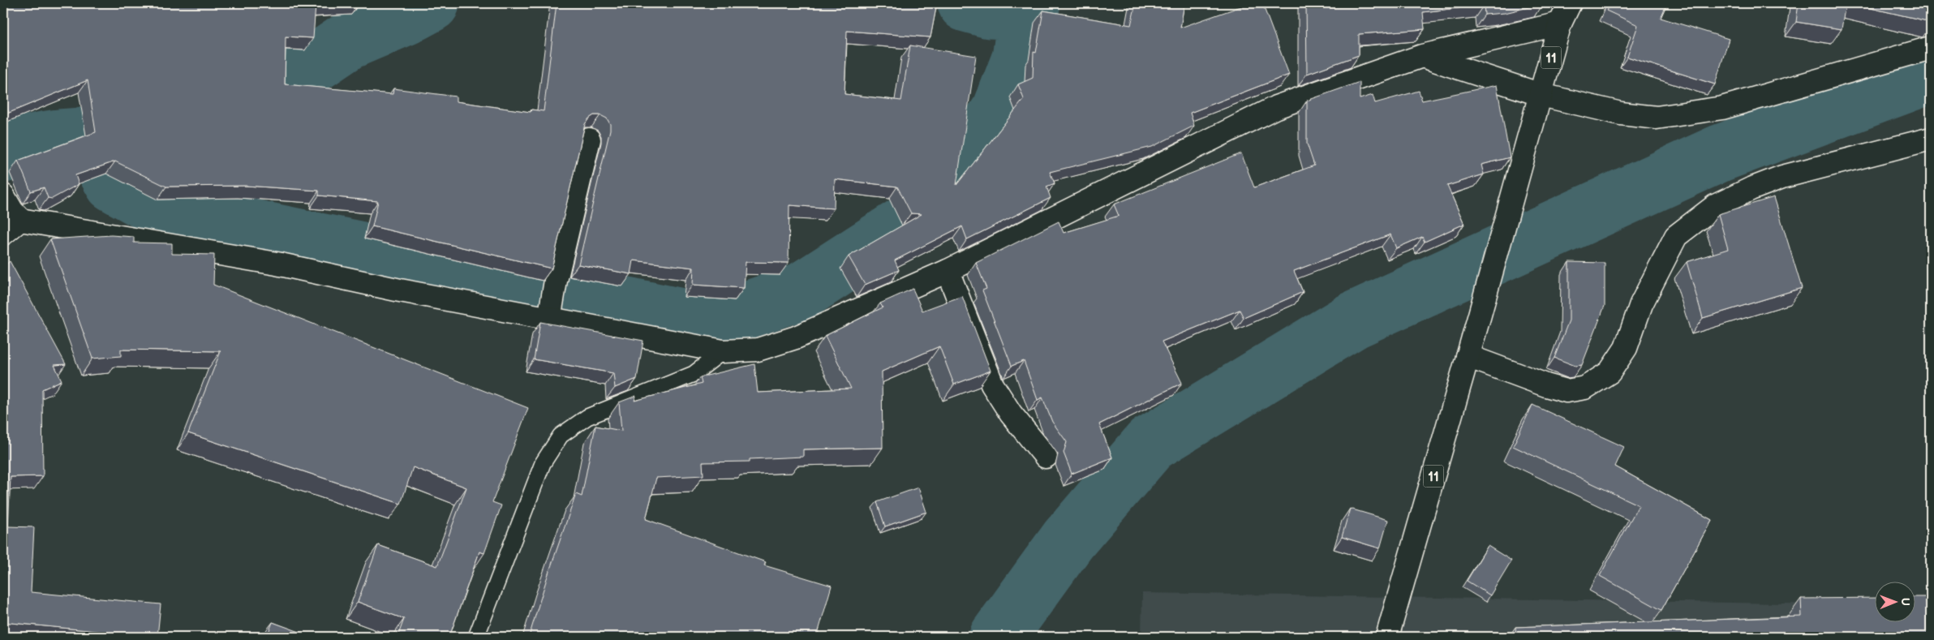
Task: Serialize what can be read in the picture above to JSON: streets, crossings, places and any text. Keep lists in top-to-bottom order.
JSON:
{
  "streets": {
    "main road": ["11"]
  },
  "north": "right"
}
